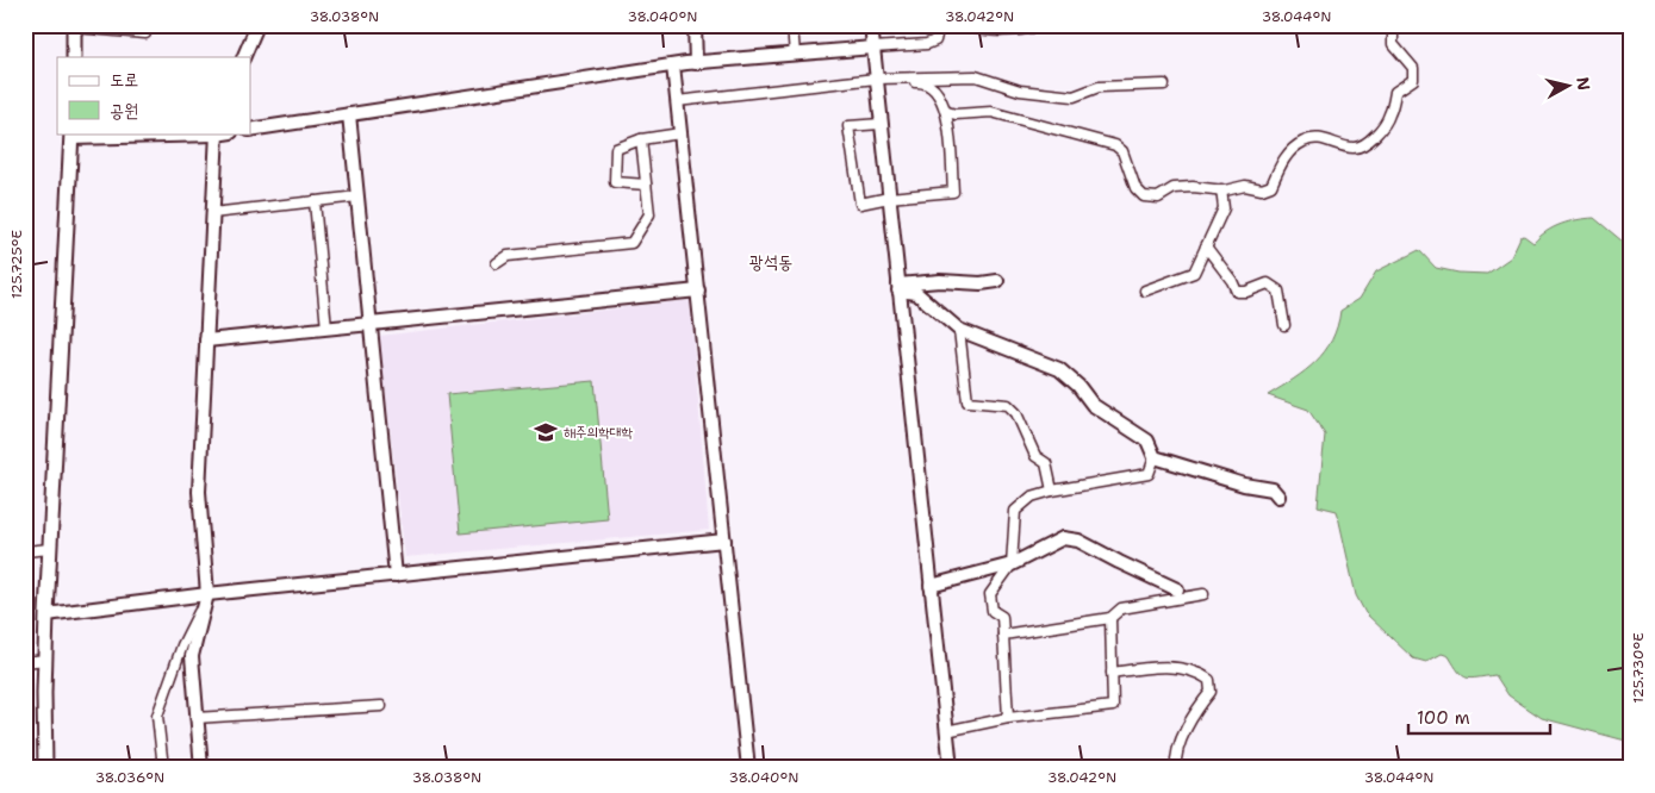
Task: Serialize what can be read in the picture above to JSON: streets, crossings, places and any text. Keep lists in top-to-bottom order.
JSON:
{
  "districts": ["광석동"],
  "places": {
    "school or university": ["해주의학대학"]
  },
  "legend": ["도로", "공원"],
  "scale_bar": "100 m",
  "north": "right",
  "coordinates": [
    "38.038°N",
    "38.040°N",
    "38.042°N",
    "38.044°N",
    "125.725°E",
    "125.730°E",
    "38.036°N"
  ]
}
